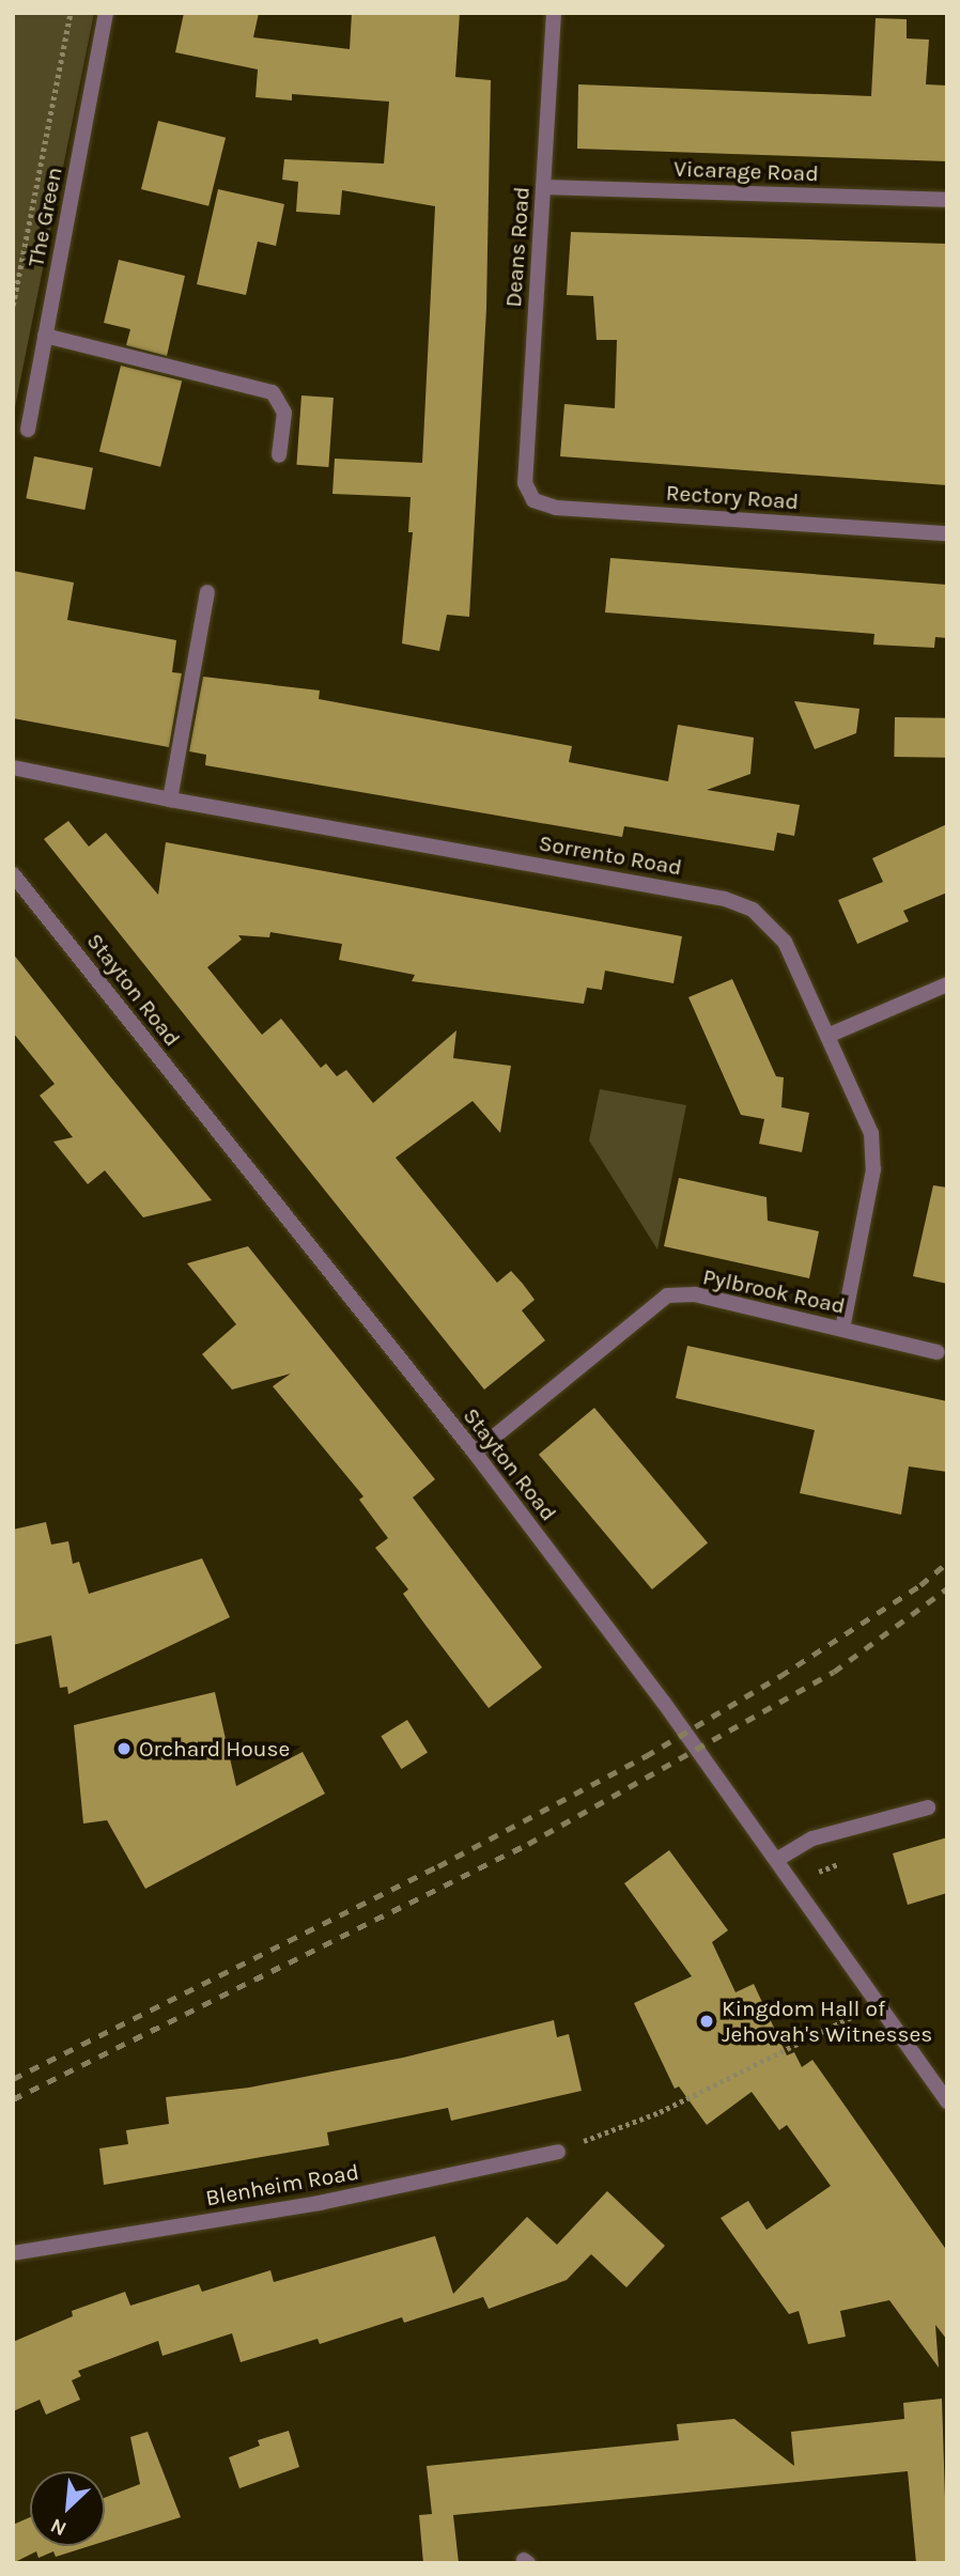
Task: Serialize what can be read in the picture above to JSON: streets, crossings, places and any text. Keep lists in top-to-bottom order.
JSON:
{
  "streets": {
    "street": [
      "Vicarage Road",
      "The Green",
      "Deans Road",
      "Rectory Road",
      "Sorrento Road",
      "Stayton Road",
      "Pylbrook Road",
      "Blenheim Road"
    ]
  },
  "crossings": [
    ["Vicarage Road", "Deans Road"],
    ["Deans Road", "Rectory Road"],
    ["Sorrento Road", "Pylbrook Road"],
    ["Stayton Road", "Pylbrook Road"]
  ],
  "places": ["Orchard House", "Kingdom Hall of Jehovah's Witnesses"],
  "north": "bottom left"
}
